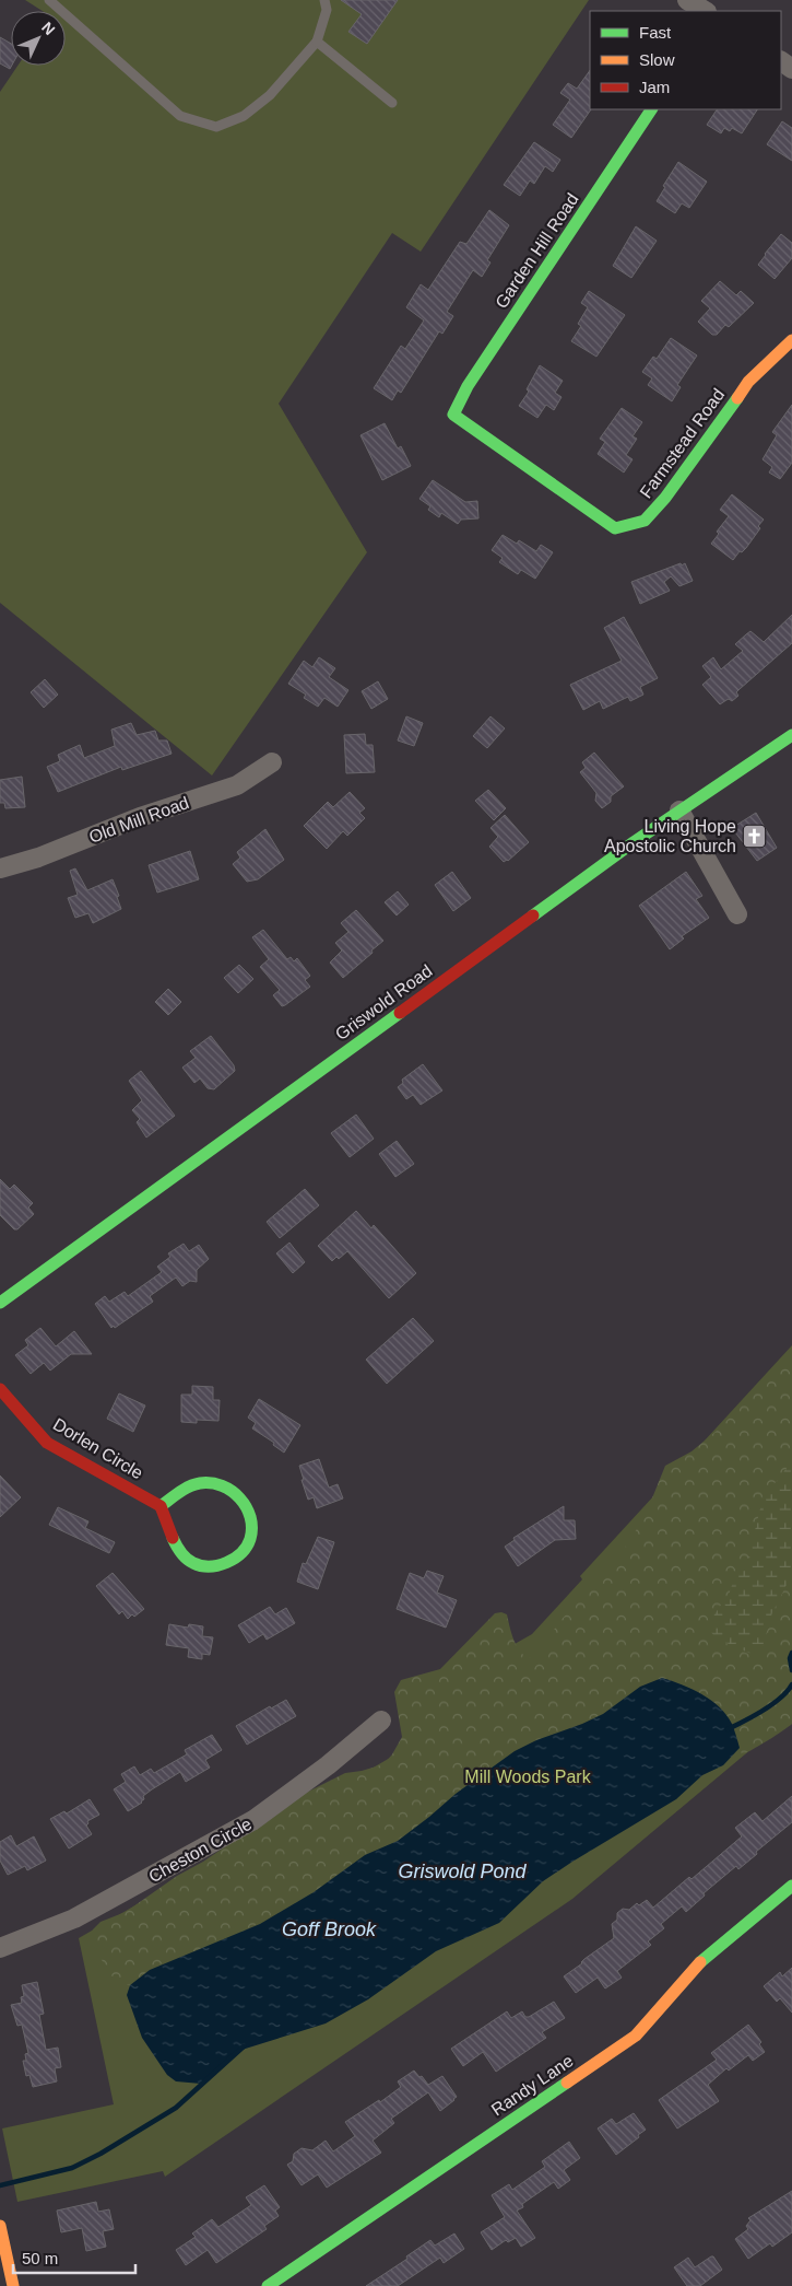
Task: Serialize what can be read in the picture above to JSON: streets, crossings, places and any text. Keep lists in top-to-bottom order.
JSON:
{
  "streets": {
    "street": [
      "Garden Hill Road",
      "Farmstead Road",
      "Old Mill Road",
      "Griswold Road",
      "Dorlen Circle",
      "Cheston Circle",
      "Randy Lane"
    ]
  },
  "crossings": [
    ["Garden Hill Road", "Farmstead Road"]
  ],
  "water": ["Griswold Pond", "Goff Brook"],
  "parks": ["Mill Woods Park"],
  "places": {
    "church": ["Living Hope Apostolic Church"]
  },
  "legend": ["Fast", "Slow", "Jam"],
  "scale_bar": "50 m",
  "north": "top right"
}
